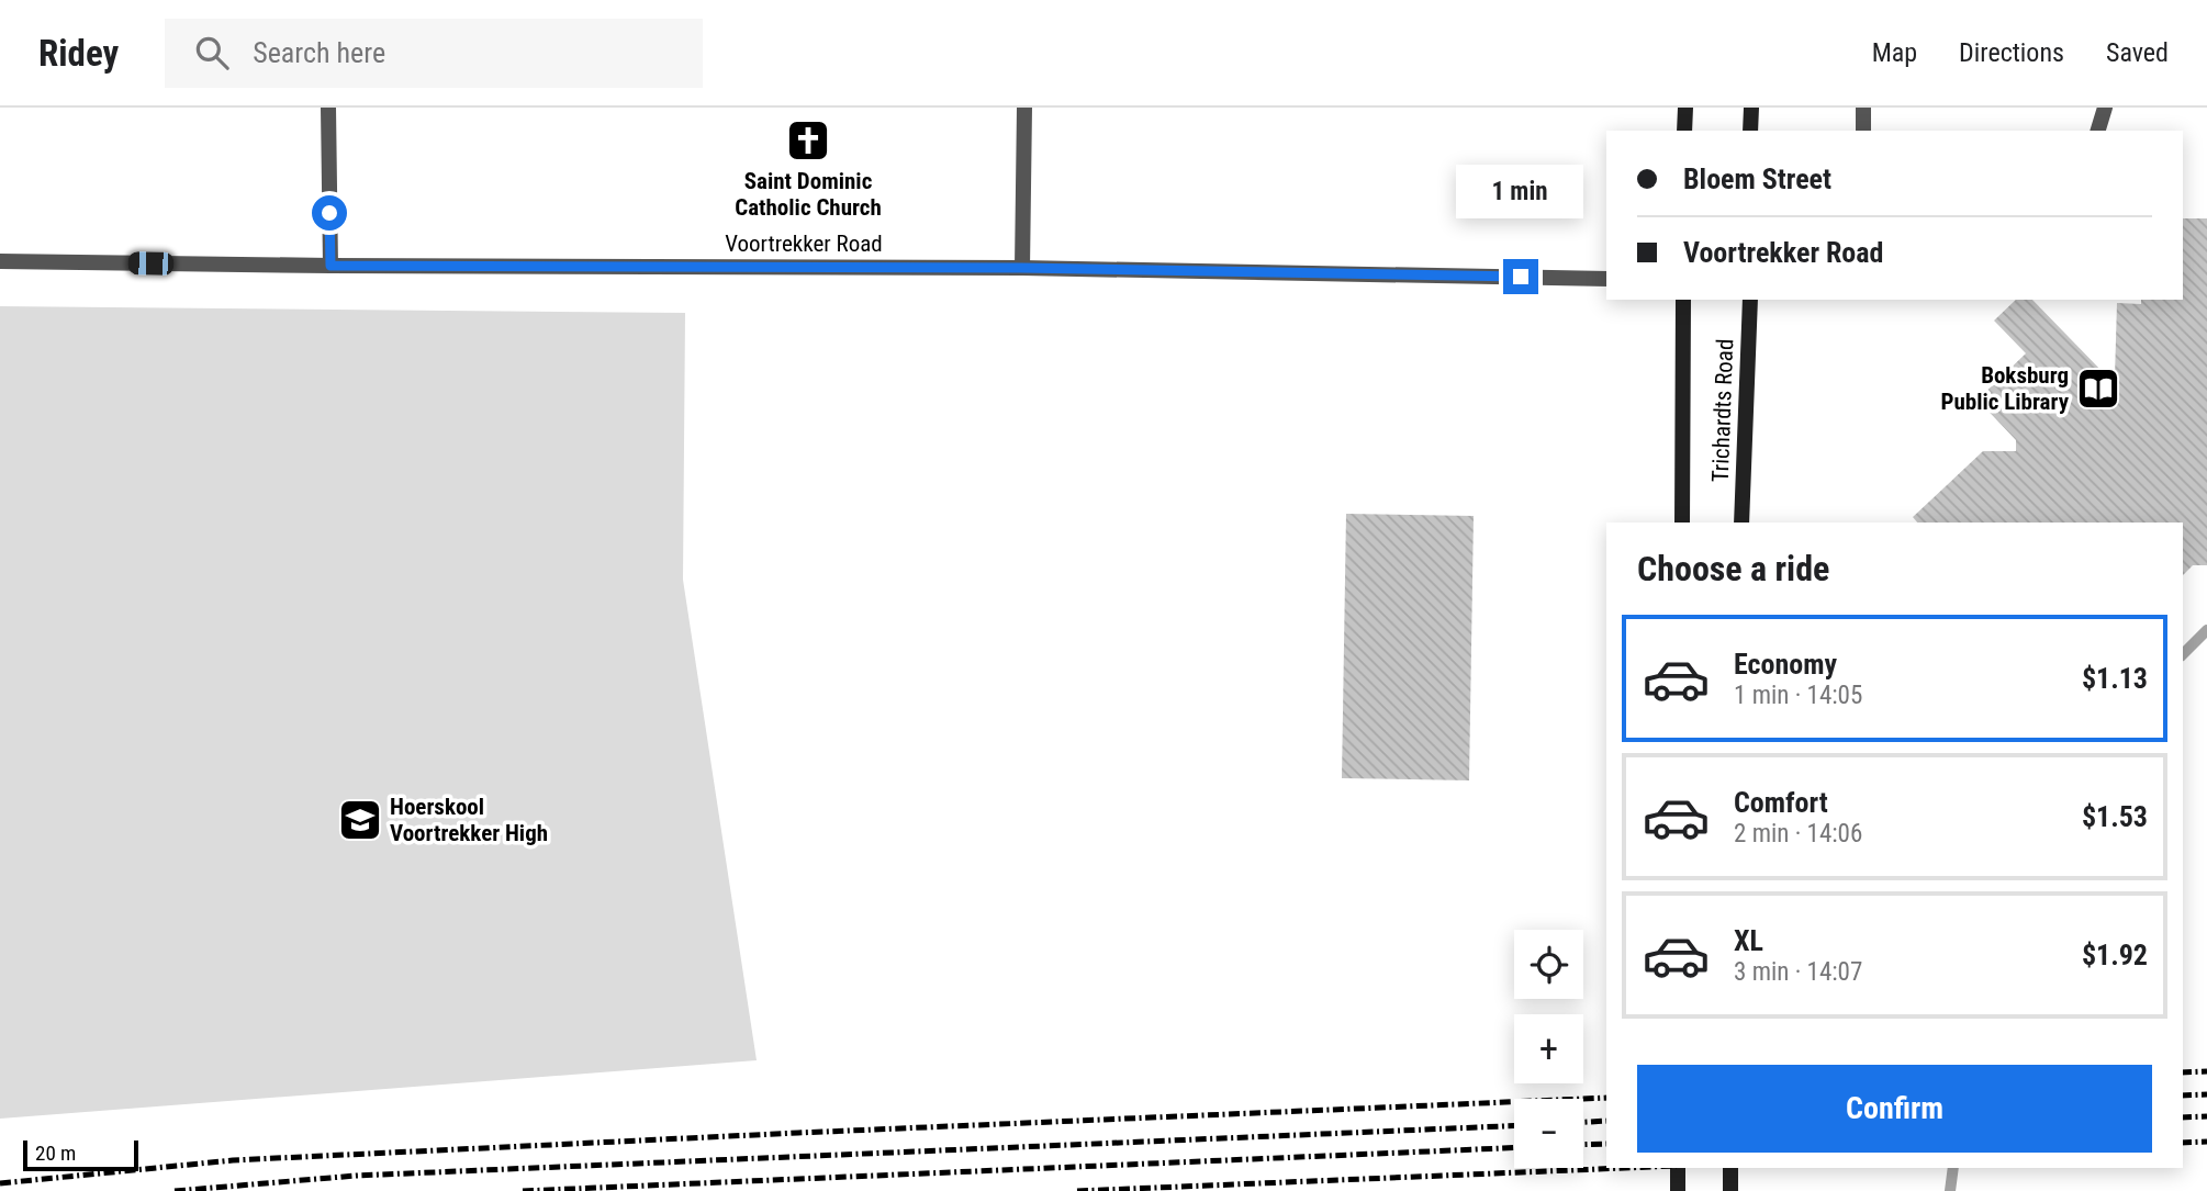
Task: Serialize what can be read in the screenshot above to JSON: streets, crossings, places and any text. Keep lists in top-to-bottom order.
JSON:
{
  "streets": {
    "main road": ["Trichardts Road"],
    "street": ["Voortrekker Road"]
  },
  "places": {
    "church": ["Saint Dominic Catholic Church"],
    "library": ["Boksburg Public Library"],
    "school or university": ["Hoerskool Voortrekker High"]
  },
  "scale_bar": "20 m",
  "page": {
    "header": "Ridey",
    "search": "Search here",
    "nav": ["Map", "Directions", "Saved"],
    "banner": ["Bloem Street", "Voortrekker Road"],
    "bubble": "1 min",
    "heading": "Choose a ride",
    "list": [
      {
        "name": "Economy",
        "note": "1 min · 14:05",
        "value": "$1.13"
      },
      {
        "name": "Comfort",
        "note": "2 min · 14:06",
        "value": "$1.53"
      },
      {
        "name": "XL",
        "note": "3 min · 14:07",
        "value": "$1.92"
      }
    ],
    "map_buttons": ["+", "−"],
    "buttons": "Confirm",
    "scale": "20 m"
  }
}
